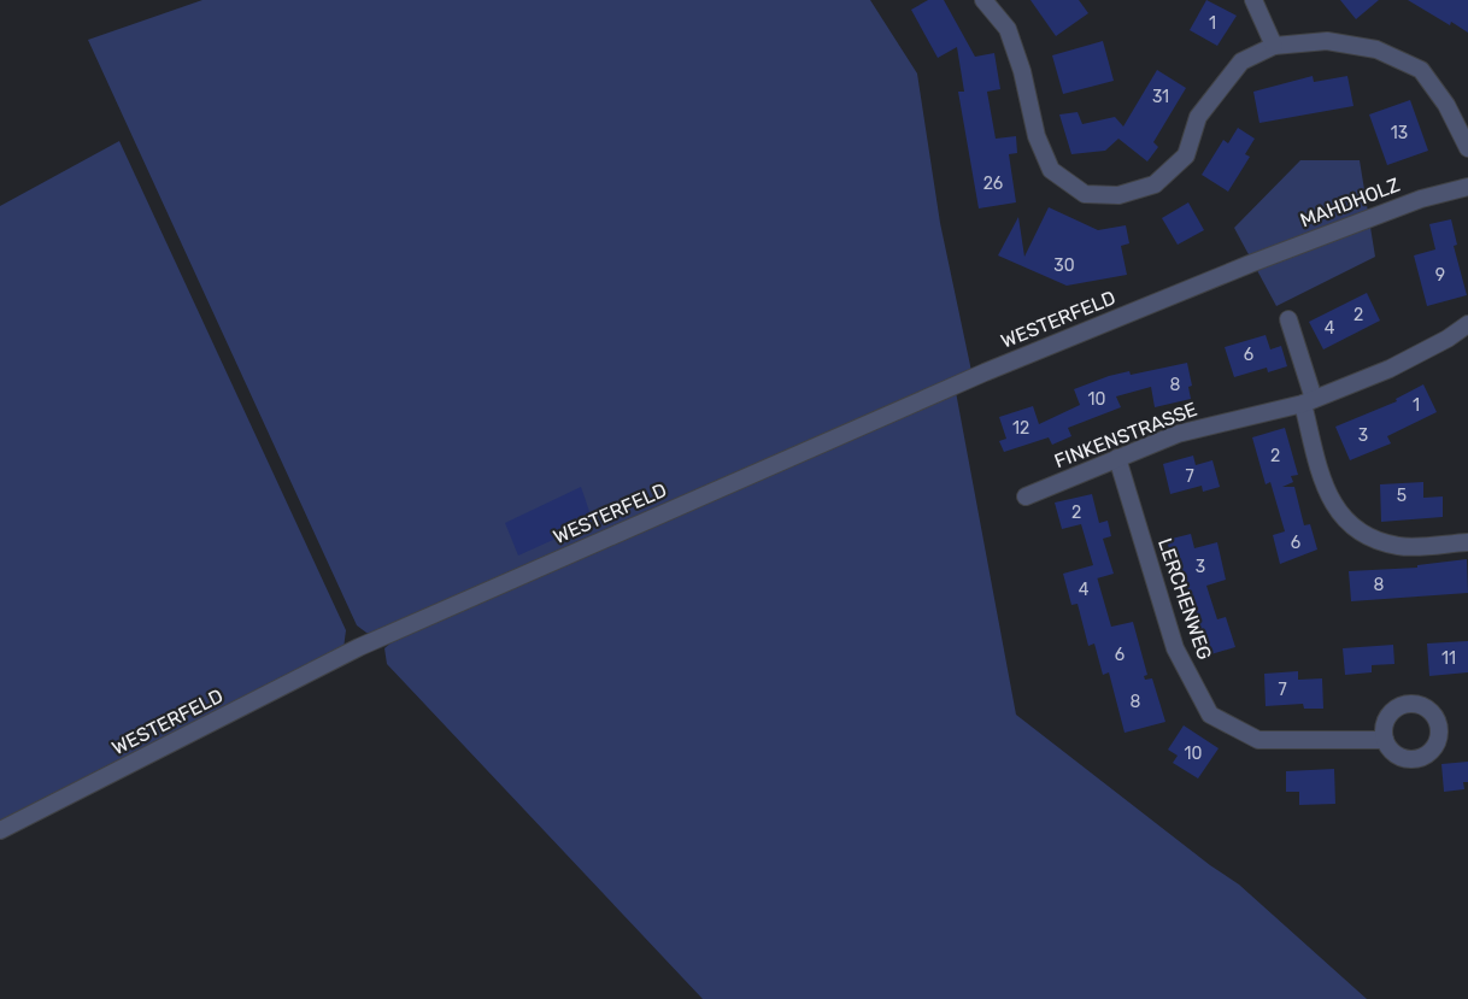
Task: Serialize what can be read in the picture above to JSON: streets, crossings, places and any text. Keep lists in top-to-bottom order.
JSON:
{
  "streets": {
    "street": [
      "MAHDHOLZ",
      "WESTERFELD",
      "FINKENSTRASSE",
      "LERCHENWEG"
    ]
  },
  "crossings": [
    ["MAHDHOLZ", "WESTERFELD"],
    ["FINKENSTRASSE", "LERCHENWEG"]
  ],
  "house_numbers": [
    "1",
    "31",
    "13",
    "26",
    "30",
    "9",
    "2",
    "4",
    "6",
    "8",
    "10",
    "1",
    "12",
    "3",
    "2",
    "7",
    "5",
    "2",
    "6",
    "3",
    "8",
    "4",
    "6",
    "11",
    "7",
    "8",
    "10"
  ]
}
